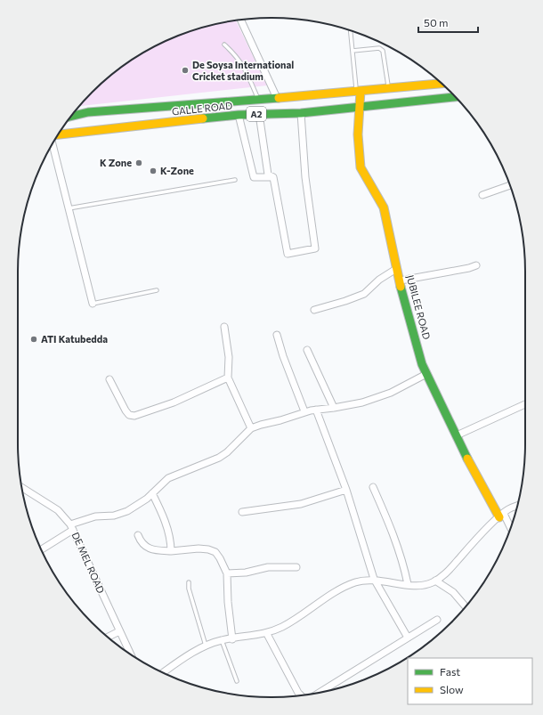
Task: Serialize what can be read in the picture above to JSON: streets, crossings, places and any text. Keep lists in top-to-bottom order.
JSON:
{
  "streets": {
    "main road": ["GALLE ROAD", "A2", "JUBILEE ROAD"],
    "street": ["DE MEL ROAD"]
  },
  "crossings": [
    ["GALLE ROAD", "JUBILEE ROAD"]
  ],
  "places": [
    "De Soysa International Cricket stadium",
    "K Zone",
    "K-Zone",
    "ATI Katubedda"
  ],
  "legend": ["Fast", "Slow"],
  "scale_bar": "50 m"
}
